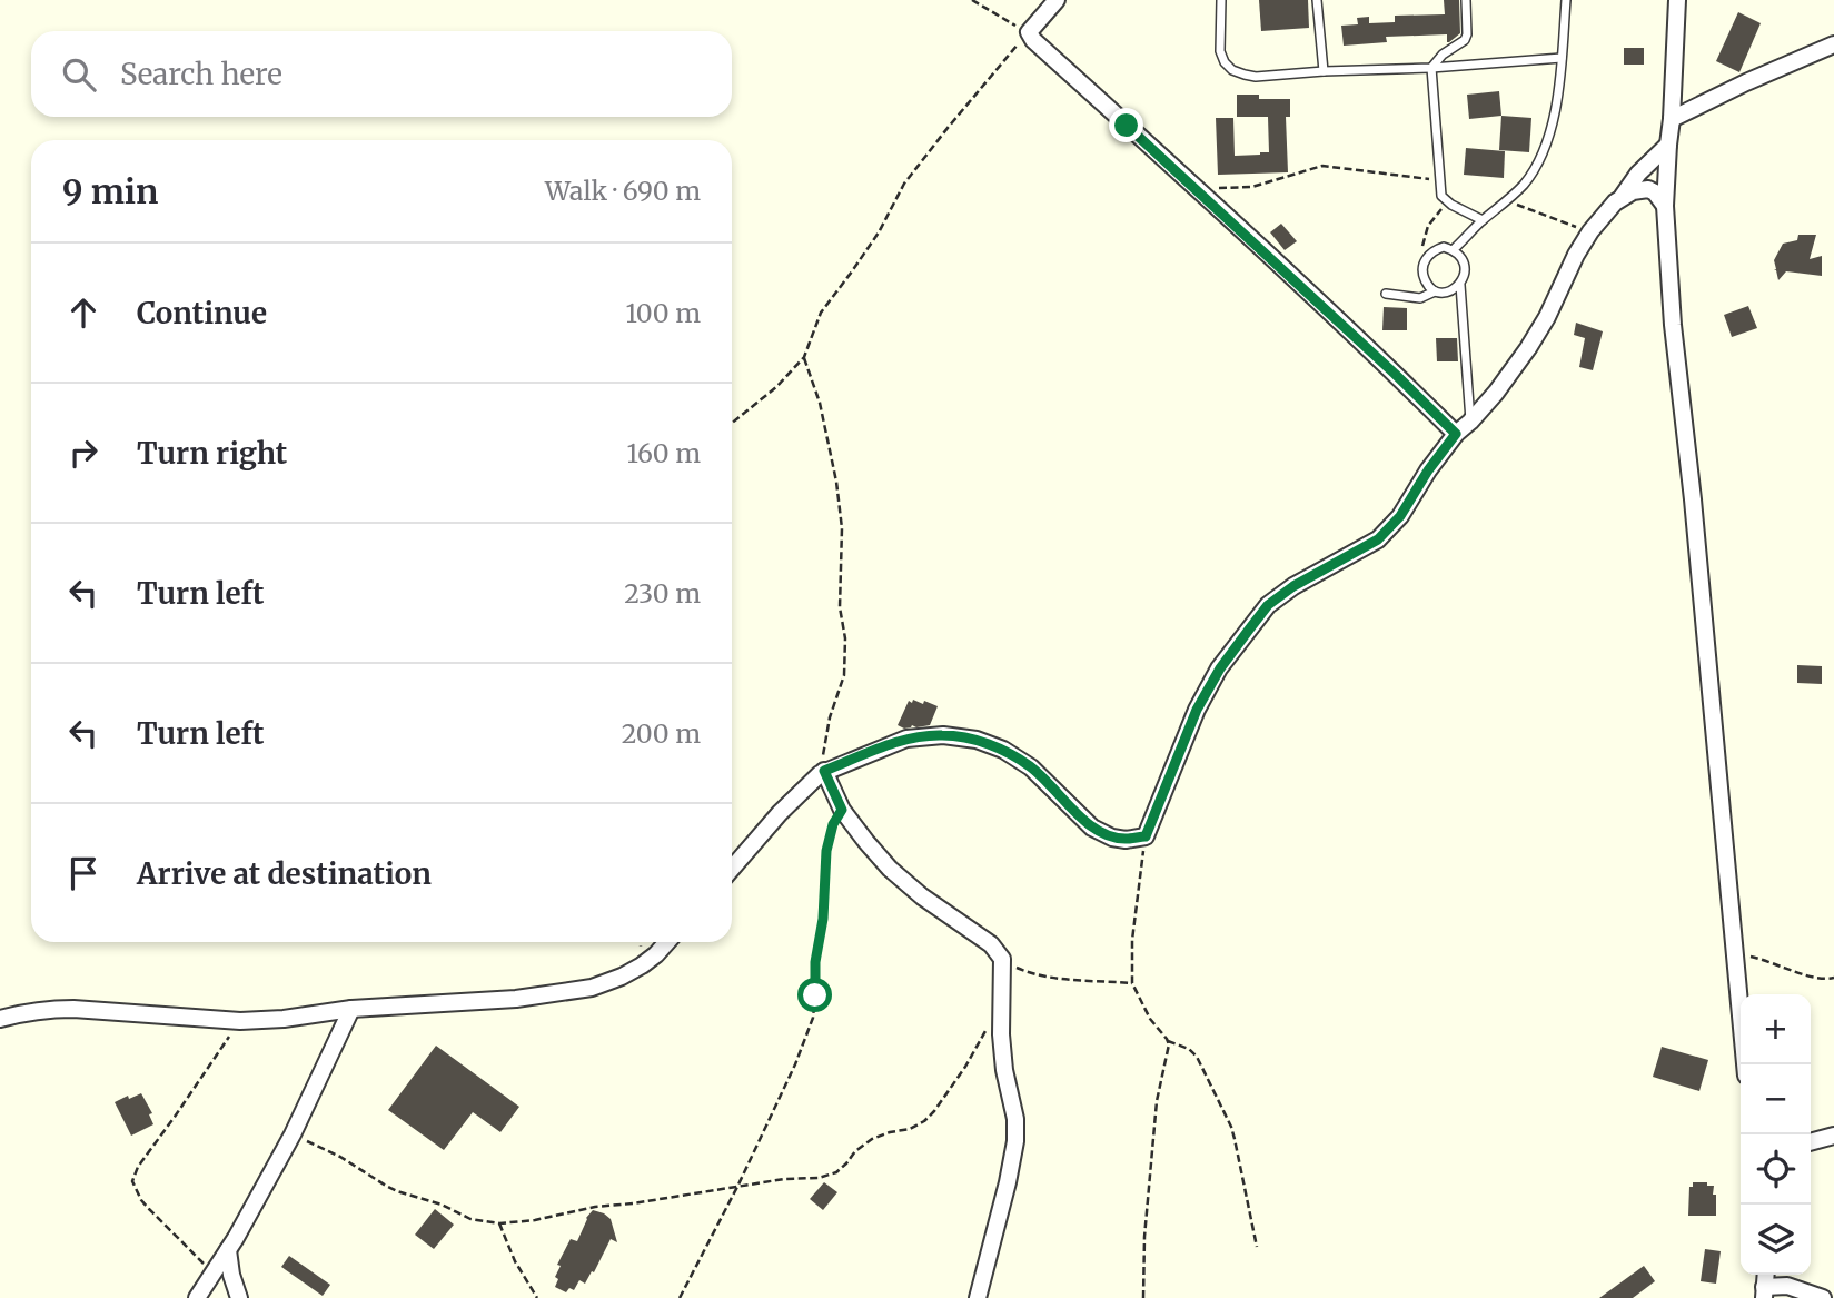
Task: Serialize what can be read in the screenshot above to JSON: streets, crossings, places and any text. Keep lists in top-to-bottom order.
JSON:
{
  "page": {
    "search": "Search here",
    "heading": ["9 min", "Walk · 690 m"],
    "list": [
      ["Continue", "100 m"],
      ["Turn right", "160 m"],
      ["Turn left", "230 m"],
      ["Turn left", "200 m"],
      "Arrive at destination"
    ],
    "map_buttons": ["+", "−"]
  }
}
